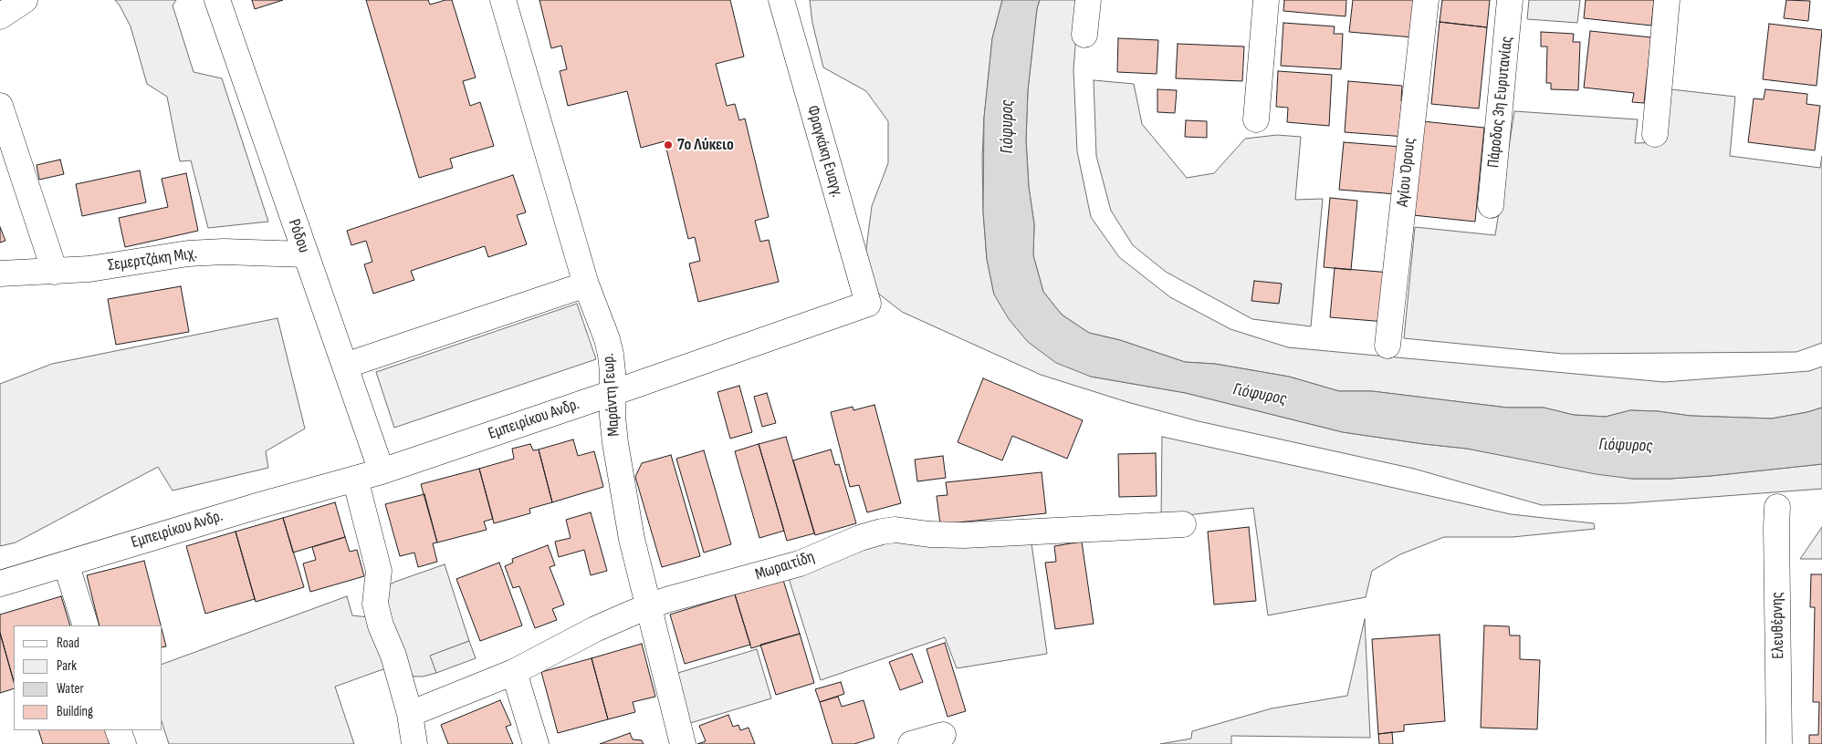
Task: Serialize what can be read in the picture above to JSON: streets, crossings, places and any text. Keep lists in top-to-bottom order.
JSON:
{
  "streets": {
    "street": [
      "Πάροδος 3η Ευρυτανίας",
      "Φραγκάκη Ευαγγ.",
      "Αγίου Όρους",
      "Ρόδου",
      "Σεμερτζάκη Μιχ.",
      "Μαράντη Γεωρ.",
      "Εμπειρίκου Ανδρ.",
      "Μωραιτίδη",
      "Ελευθέρνης"
    ]
  },
  "crossings": [
    ["Φραγκάκη Ευαγγ.", "Εμπειρίκου Ανδρ."],
    ["Ρόδου", "Σεμερτζάκη Μιχ."],
    ["Ρόδου", "Εμπειρίκου Ανδρ."],
    ["Μαράντη Γεωρ.", "Εμπειρίκου Ανδρ."],
    ["Μαράντη Γεωρ.", "Μωραιτίδη"]
  ],
  "water": ["Γιόφυρος"],
  "places": ["7o Λύκειο"],
  "legend": [
    "Road",
    "Park",
    "Water",
    "Building"
  ]
}
